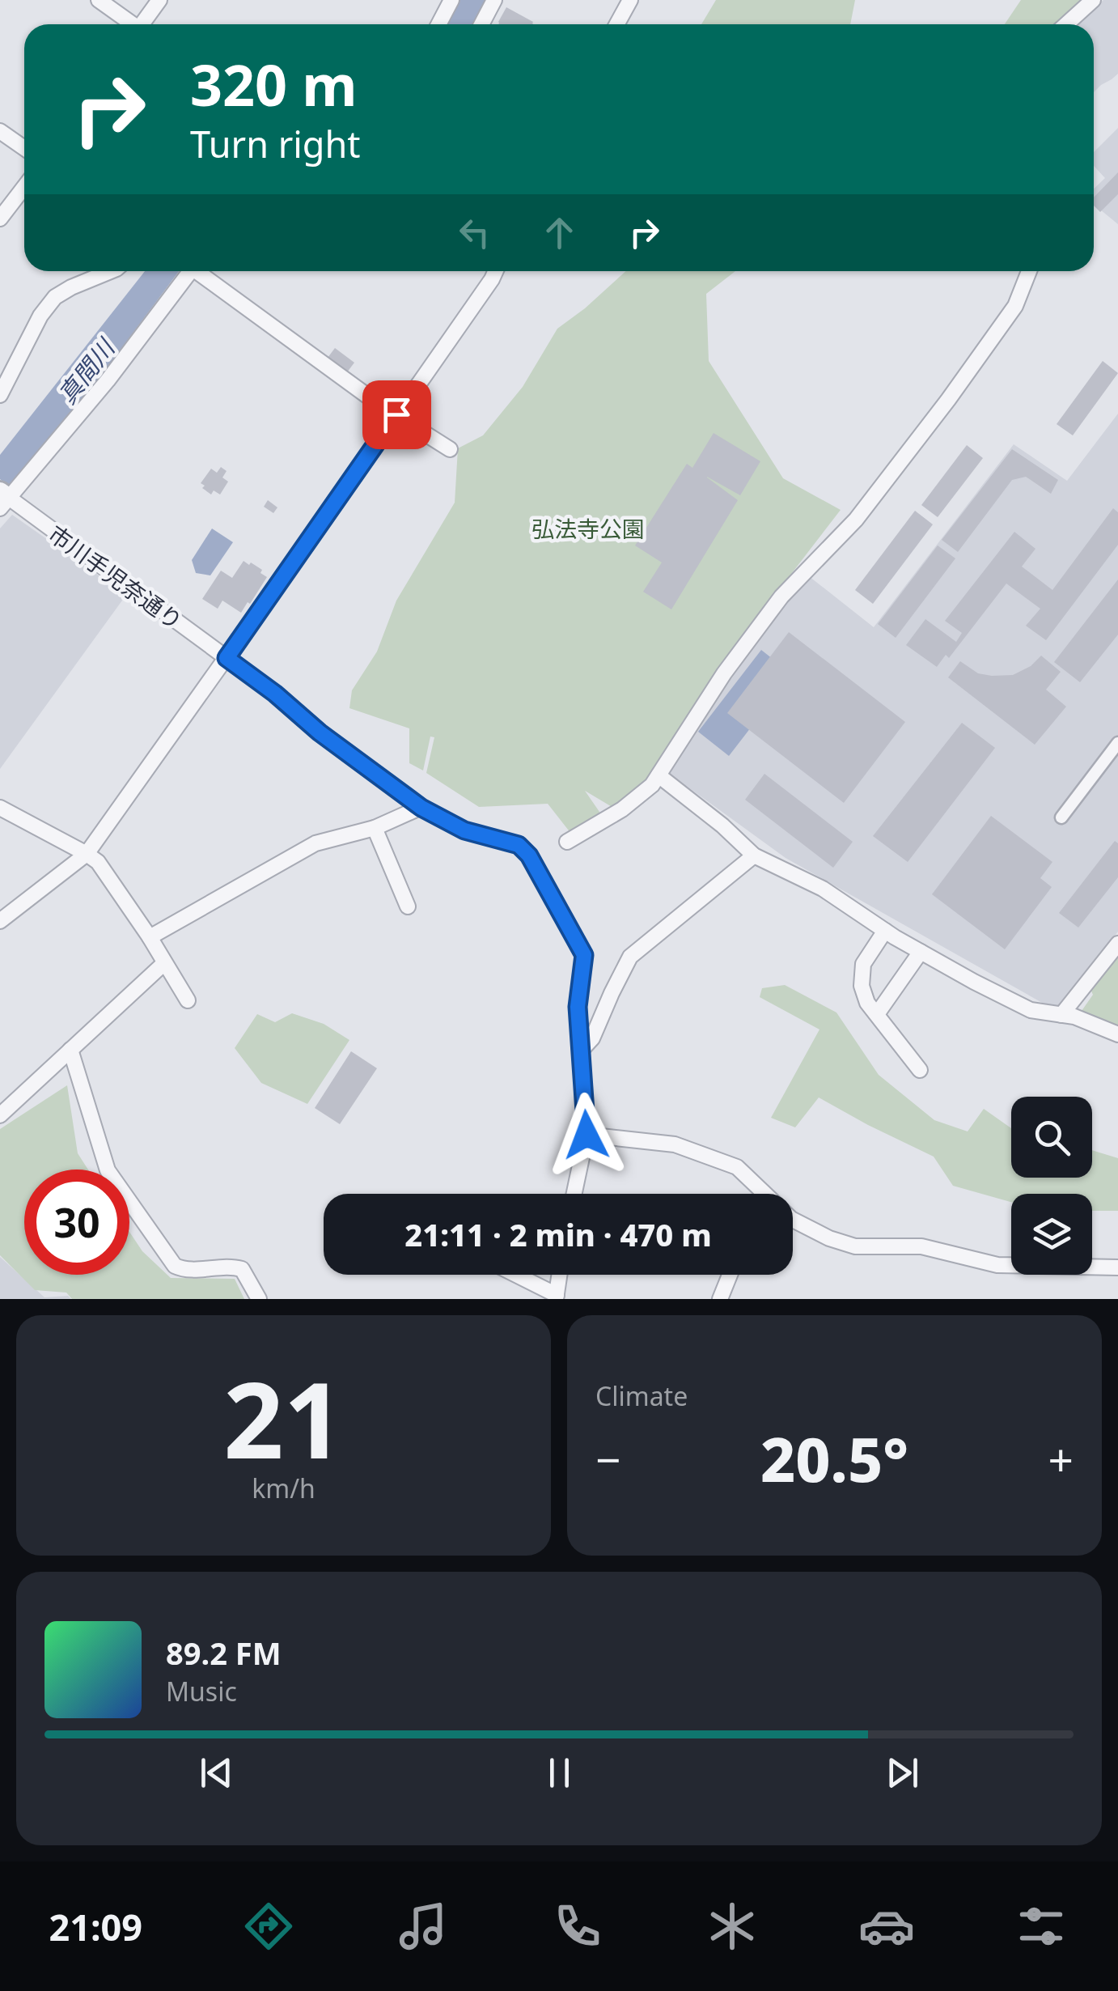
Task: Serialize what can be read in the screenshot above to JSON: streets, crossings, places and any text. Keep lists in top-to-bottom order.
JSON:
{
  "streets": {
    "street": ["市川手児奈通り"]
  },
  "water": ["真間川"],
  "parks": ["弘法寺公園"],
  "page": {
    "turn": ["320 m", "Turn right"],
    "limit": "30",
    "trip": "21:11 · 2 min · 470 m",
    "tile": [
      ["21", "km/h"],
      "Climate"
    ],
    "heat": ["−", "20.5°", "+"],
    "song": ["89.2 FM", "Music"],
    "tabs": "21:09"
  }
}
